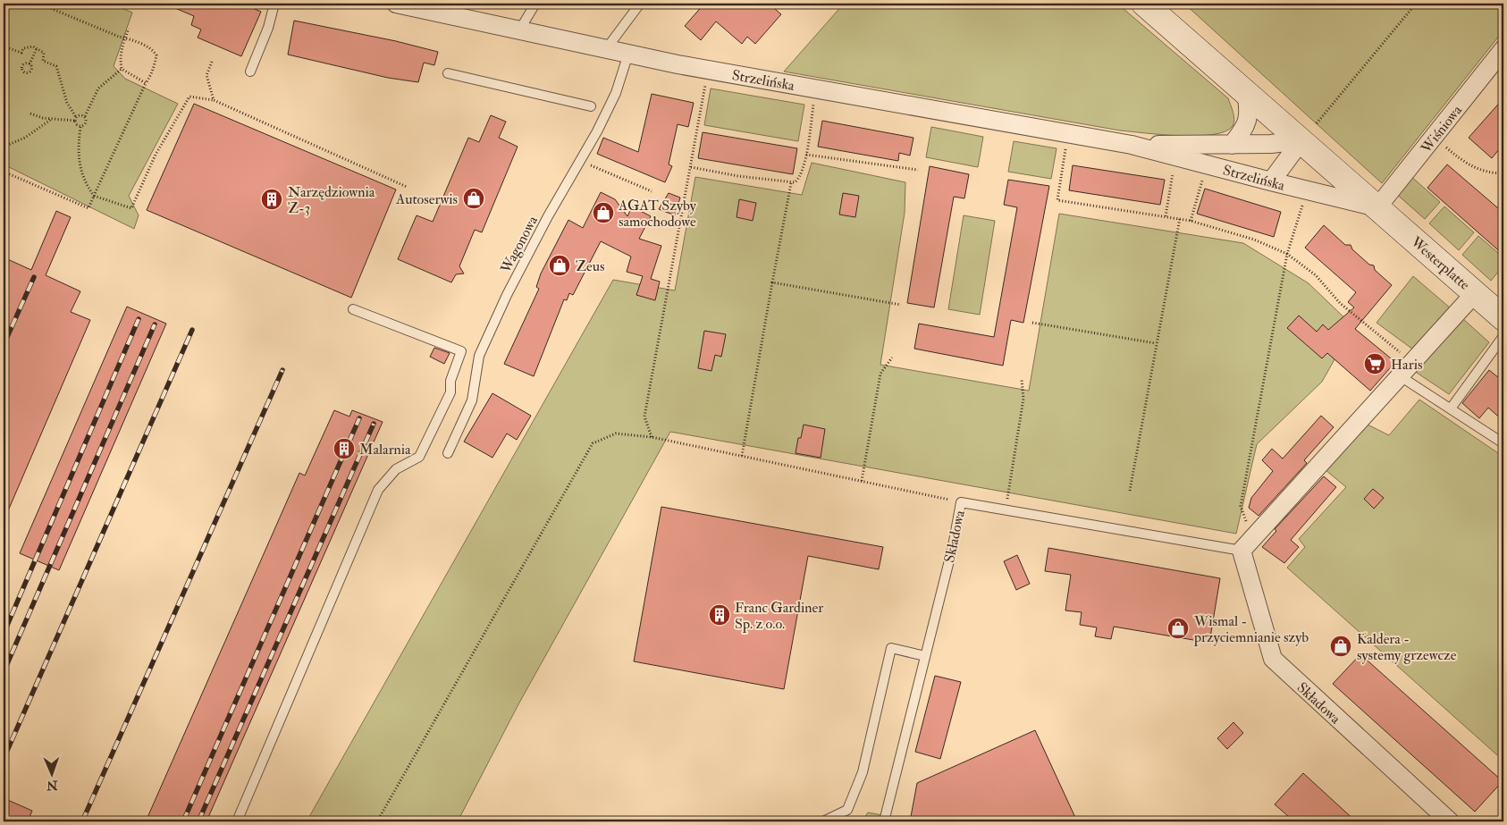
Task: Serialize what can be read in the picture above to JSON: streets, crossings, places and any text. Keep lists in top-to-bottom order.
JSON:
{
  "streets": {
    "main road": ["Westerplatte"],
    "street": ["Strzelińska", "Wiśniowa", "Składowa"],
    "lane": ["Wagonowa"]
  },
  "crossings": [
    ["Strzelińska", "Wiśniowa"],
    ["Strzelińska", "Wagonowa"],
    ["Strzelińska", "Westerplatte"],
    ["Wiśniowa", "Westerplatte"]
  ],
  "places": {
    "shop": [
      "Autoserwis",
      "AGAT Szyby samochodowe",
      "Zeus",
      "Wismal - przyciemnianie szyb",
      "Kaldera - systemy grzewcze"
    ],
    "building": ["Narzędziownia Z-3", "Malarnia", "Franc Gardiner Sp. z o.o."],
    "supermarket": ["Haris"]
  },
  "north": "bottom"
}
